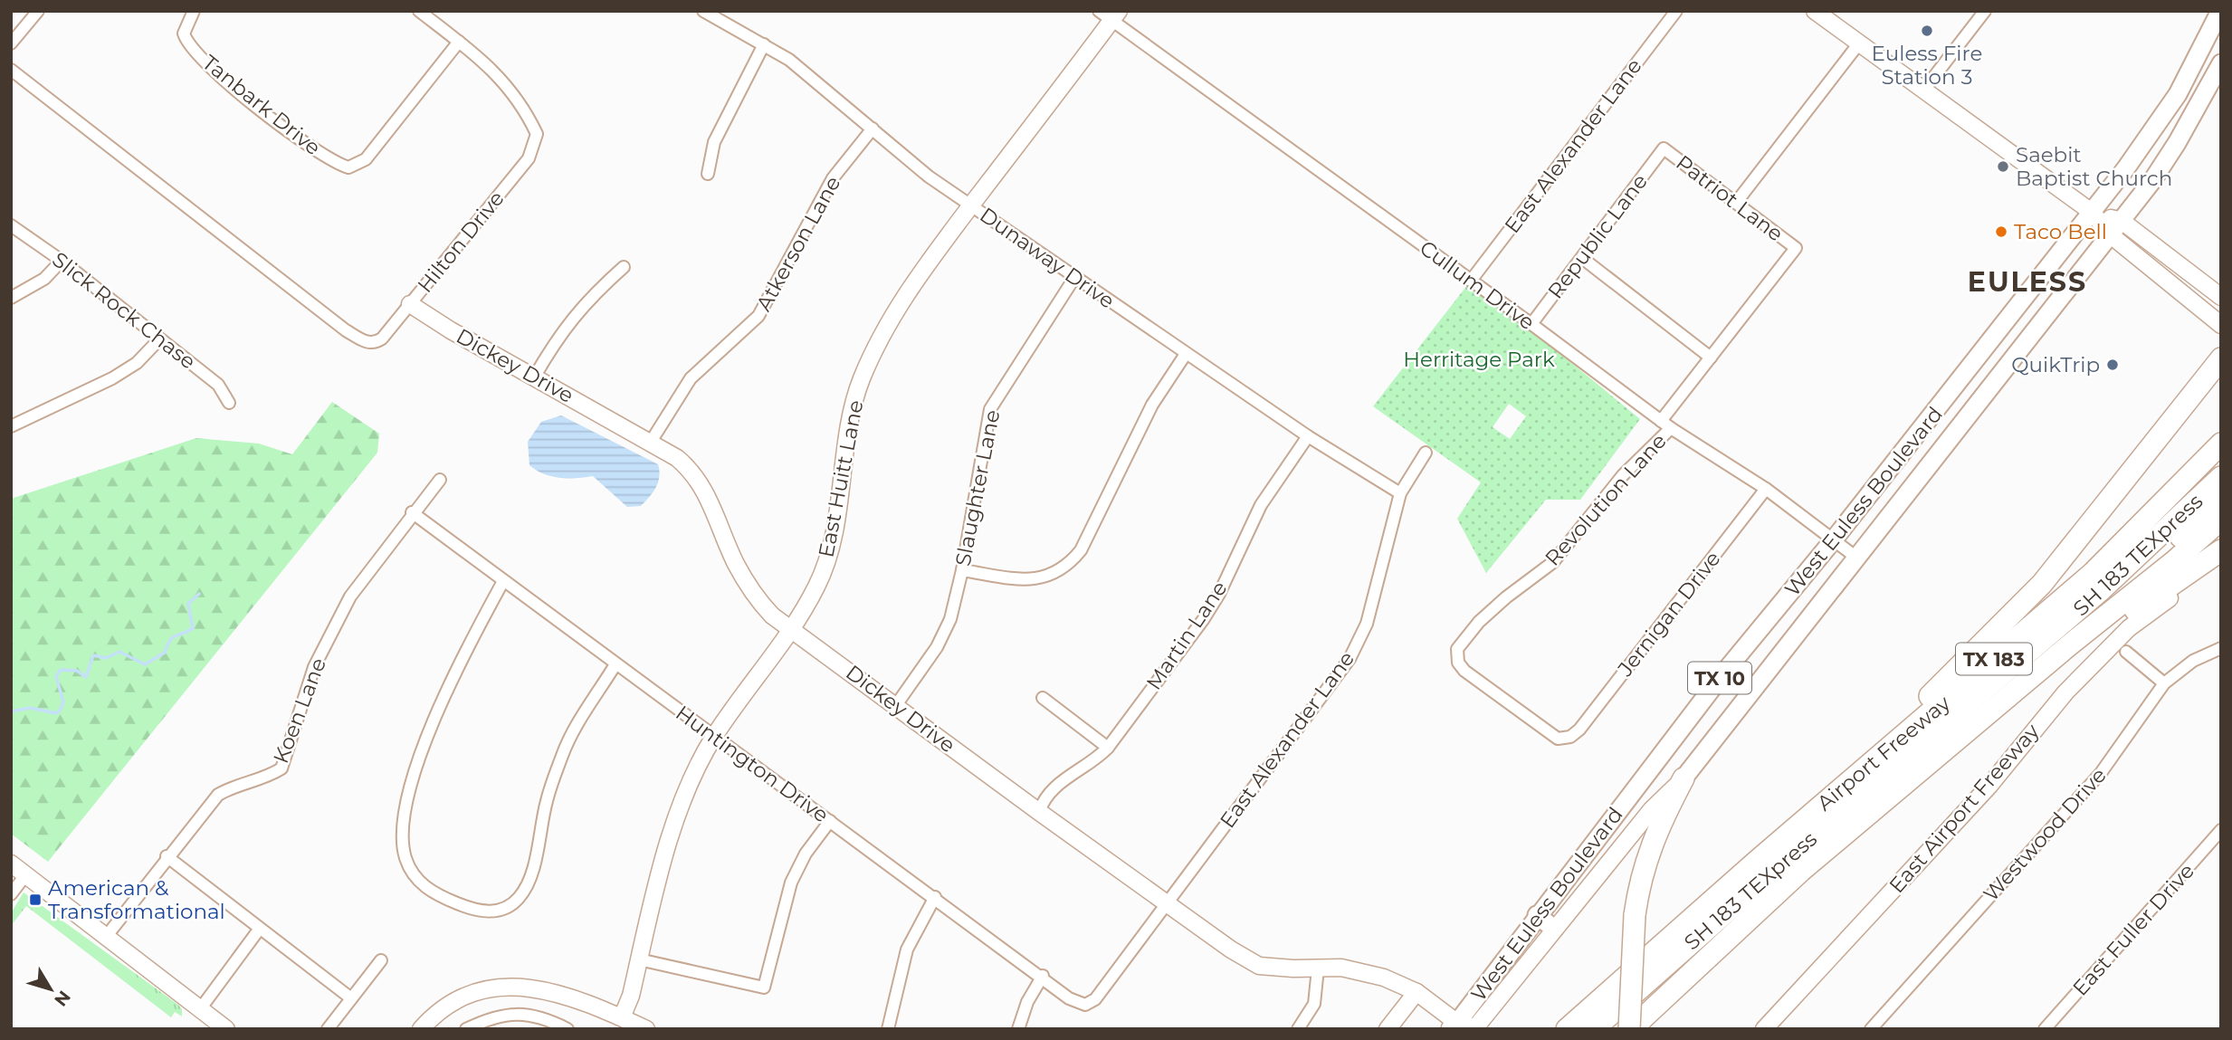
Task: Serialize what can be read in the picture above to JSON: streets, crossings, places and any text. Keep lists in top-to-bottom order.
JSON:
{
  "streets": {
    "highway": ["SH 183 TEXpress", "TX 183", "Airport Freeway"],
    "main road": ["West Euless Boulevard", "TX 10"],
    "street": [
      "Tanbark Drive",
      "East Alexander Lane",
      "Patriot Lane",
      "Republic Lane",
      "Hilton Drive",
      "Atkerson Lane",
      "Dunaway Drive",
      "Cullum Drive",
      "Slick Rock Chase",
      "Dickey Drive",
      "East Huitt Lane",
      "Slaughter Lane",
      "Revolution Lane",
      "Jernigan Drive",
      "Martin Lane",
      "Koen Lane",
      "Huntington Drive",
      "East Airport Freeway",
      "Westwood Drive",
      "East Fuller Drive"
    ]
  },
  "crossings": [
    ["Tanbark Drive", "Hilton Drive"],
    ["East Alexander Lane", "Dunaway Drive"],
    ["East Alexander Lane", "Cullum Drive"],
    ["East Alexander Lane", "Dickey Drive"],
    ["East Alexander Lane", "Huntington Drive"],
    ["Patriot Lane", "Republic Lane"],
    ["Patriot Lane", "Revolution Lane"],
    ["Republic Lane", "Cullum Drive"],
    ["Hilton Drive", "Dickey Drive"],
    ["Atkerson Lane", "Dunaway Drive"],
    ["Atkerson Lane", "Dickey Drive"],
    ["Dunaway Drive", "East Huitt Lane"],
    ["Dunaway Drive", "Slaughter Lane"],
    ["Dunaway Drive", "Martin Lane"],
    ["Cullum Drive", "East Huitt Lane"],
    ["Cullum Drive", "Revolution Lane"],
    ["Cullum Drive", "West Euless Boulevard"],
    ["Cullum Drive", "Jernigan Drive"],
    ["Dickey Drive", "East Huitt Lane"],
    ["Dickey Drive", "Slaughter Lane"],
    ["Dickey Drive", "West Euless Boulevard"],
    ["Dickey Drive", "Martin Lane"],
    ["East Huitt Lane", "Huntington Drive"],
    ["Revolution Lane", "Jernigan Drive"],
    ["Koen Lane", "Huntington Drive"]
  ],
  "districts": ["EULESS"],
  "parks": ["Herritage Park"],
  "places": {
    "other": [
      "Euless Fire Station 3",
      "Saebit Baptist Church",
      "Taco Bell",
      "QuikTrip"
    ],
    "transit": ["American & Transformational"]
  },
  "north": "bottom right"
}
